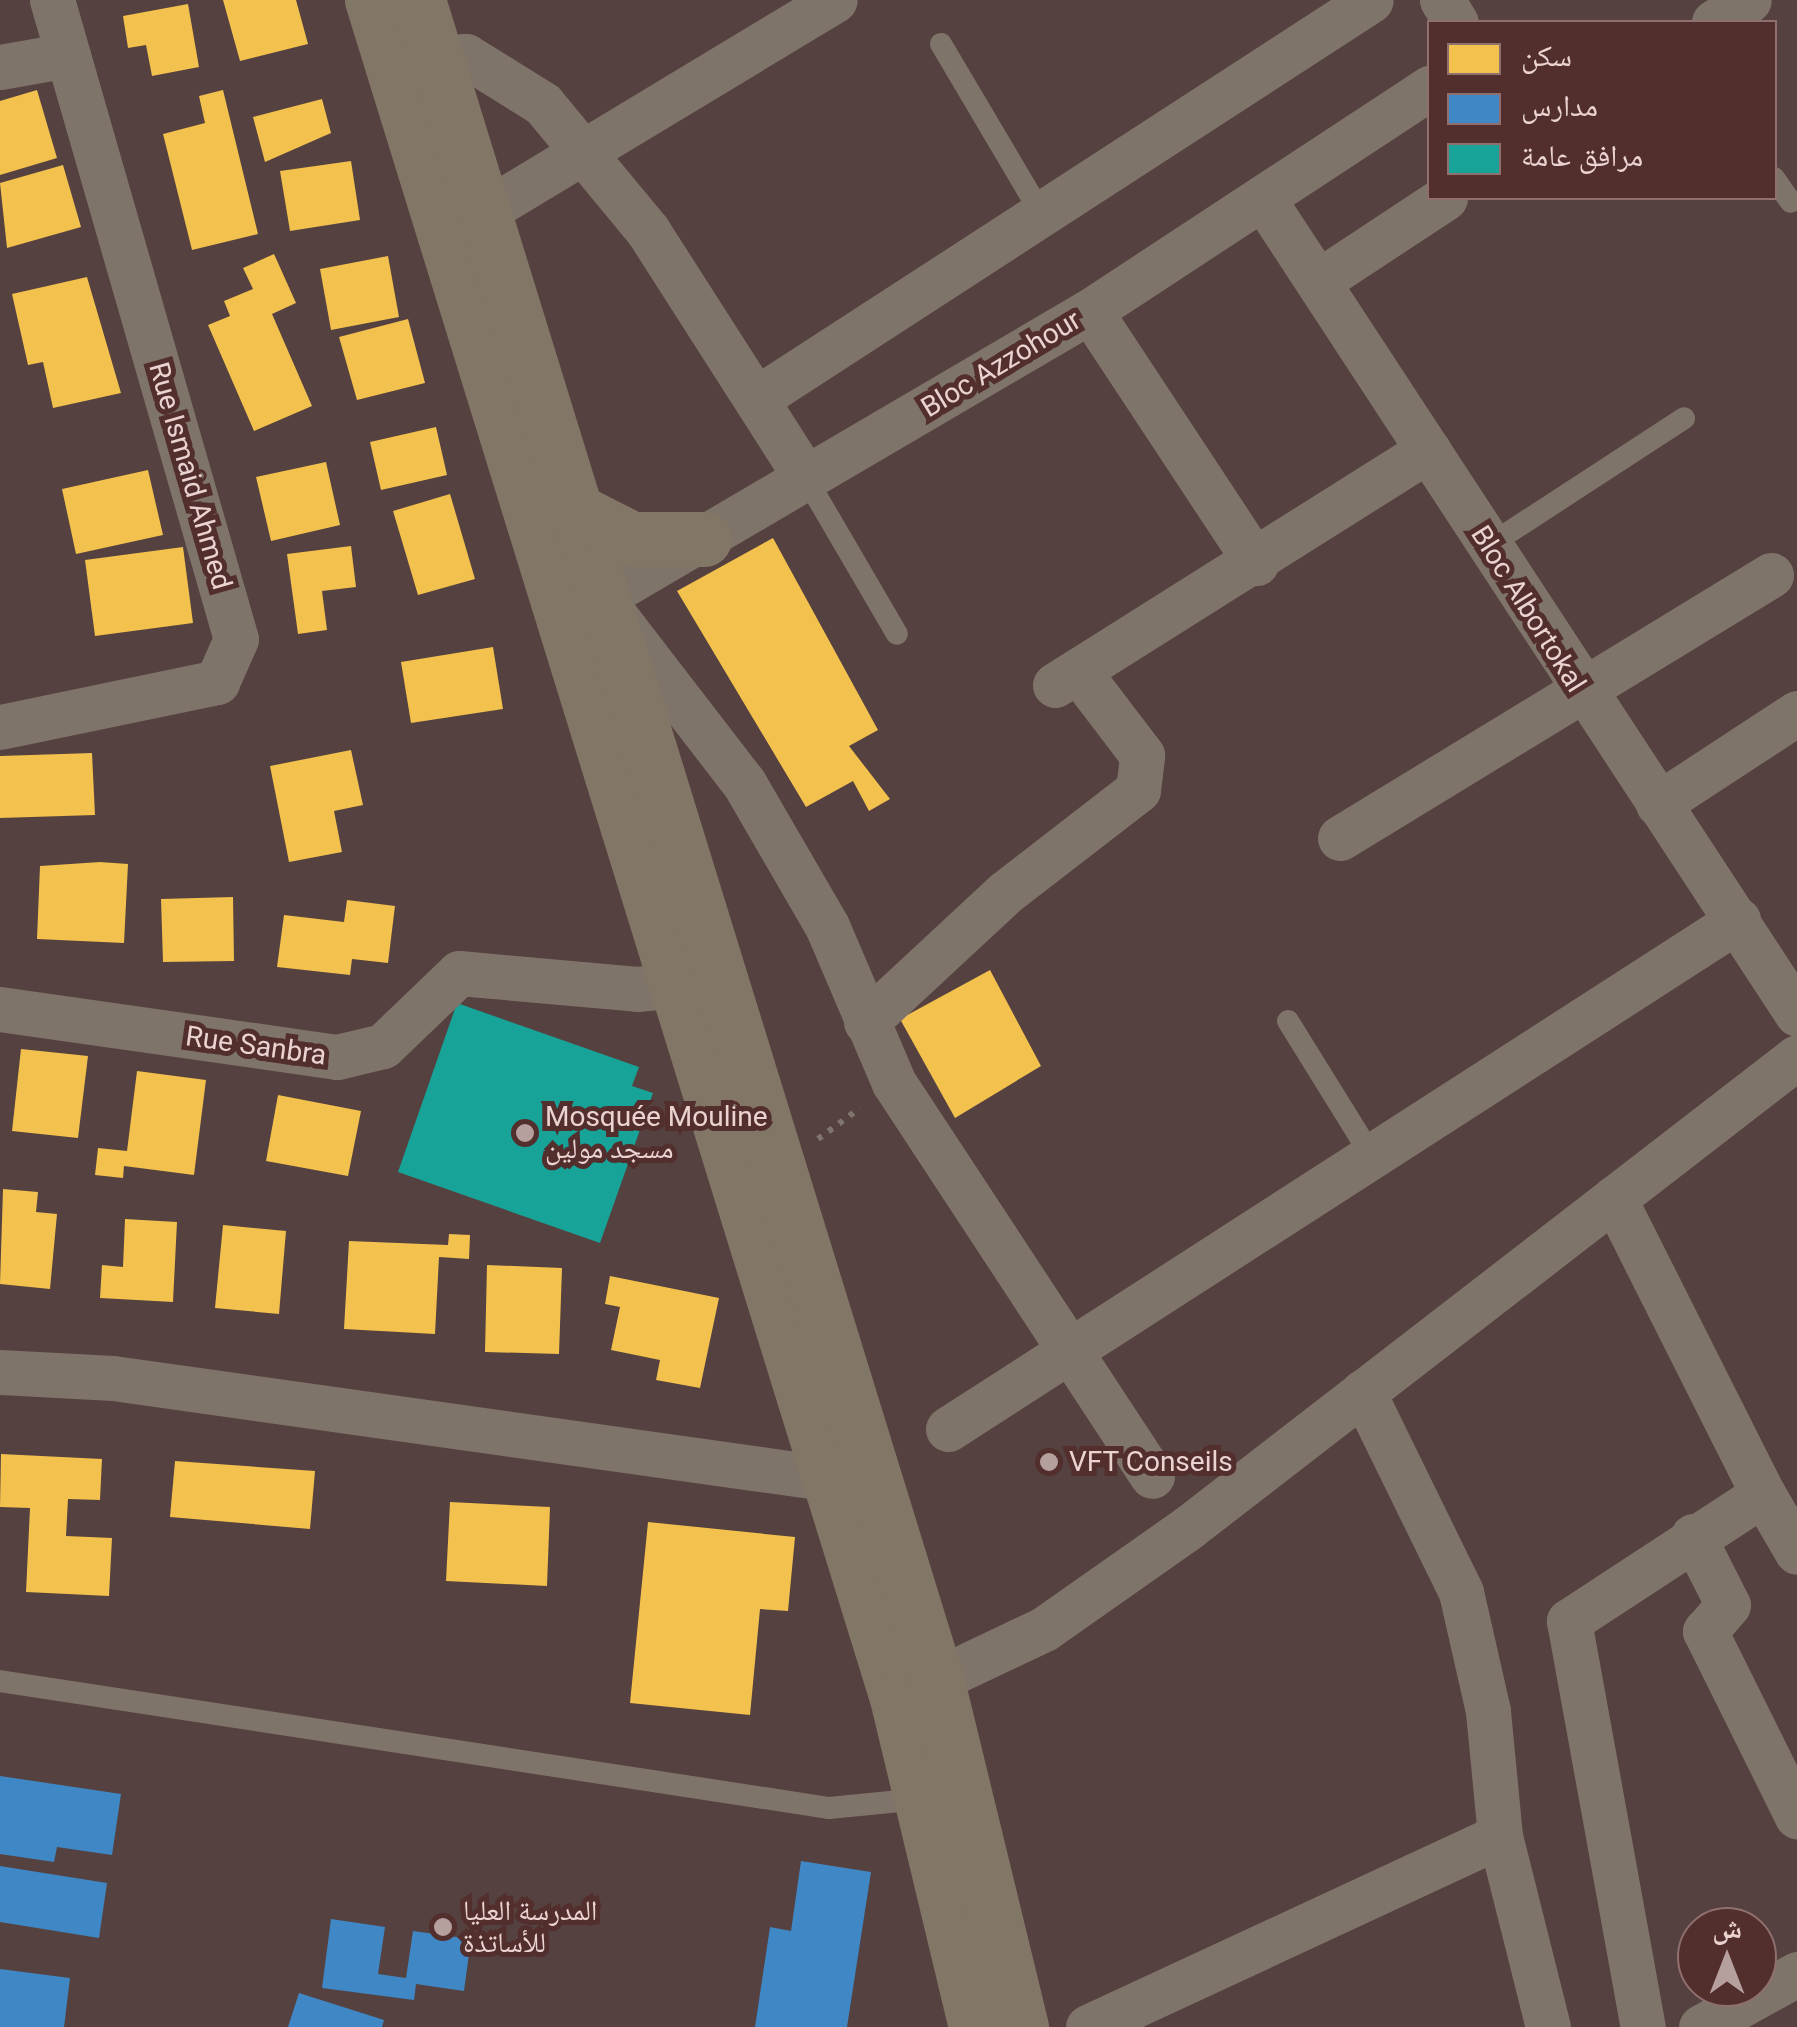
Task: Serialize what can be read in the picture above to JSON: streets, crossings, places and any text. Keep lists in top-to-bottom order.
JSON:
{
  "streets": {
    "street": [
      "Bloc Azzohour",
      "Rue Ismaid Ahmed",
      "Bloc Albortokal",
      "Rue Sanbra"
    ]
  },
  "crossings": [
    ["Bloc Azzohour", "Bloc Albortokal"]
  ],
  "places": ["Mosquée Mouline مسجد مولين", "VFT Conseils", "المدرسة العليا للأساتذة"],
  "legend": ["سكن", "مدارس", "مرافق عامة"],
  "north": "top"
}
